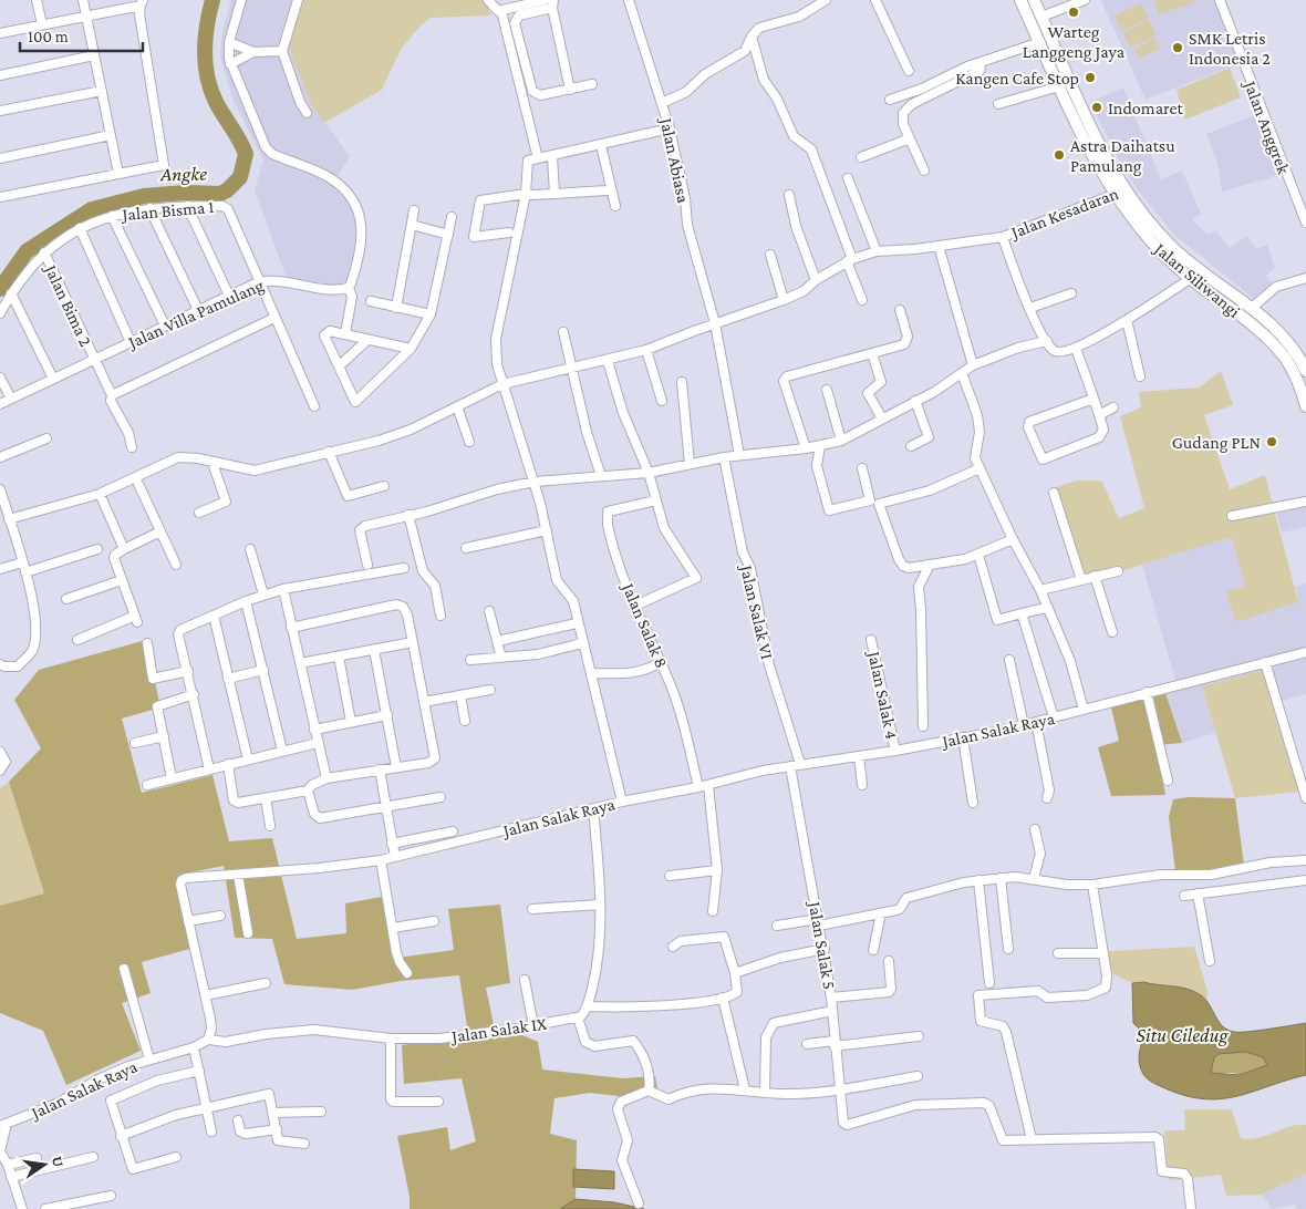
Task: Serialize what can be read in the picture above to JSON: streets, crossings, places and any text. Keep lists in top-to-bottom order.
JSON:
{
  "streets": {
    "main road": ["Jalan Siliwangi"],
    "street": [
      "Jalan Anggrek",
      "Jalan Abiasa",
      "Jalan Bisma 1",
      "Jalan Kesadaran",
      "Jalan Bima 2",
      "Jalan Villa Pamulang",
      "Jalan Salak VI",
      "Jalan Salak 8",
      "Jalan Salak 4",
      "Jalan Salak Raya",
      "Jalan Salak 5",
      "Jalan Salak IX"
    ]
  },
  "crossings": [
    ["Jalan Abiasa", "Jalan Kesadaran"],
    ["Jalan Bisma 1", "Jalan Bima 2"],
    ["Jalan Bisma 1", "Jalan Villa Pamulang"],
    ["Jalan Kesadaran", "Jalan Siliwangi"],
    ["Jalan Bima 2", "Jalan Villa Pamulang"],
    ["Jalan Salak VI", "Jalan Salak Raya"],
    ["Jalan Salak 8", "Jalan Salak Raya"],
    ["Jalan Salak 4", "Jalan Salak Raya"],
    ["Jalan Salak Raya", "Jalan Salak 5"],
    ["Jalan Salak Raya", "Jalan Salak IX"]
  ],
  "water": ["Angke", "Situ Ciledug"],
  "places": [
    "Warteg Langgeng Jaya",
    "SMK Letris Indonesia 2",
    "Kangen Cafe Stop",
    "Indomaret",
    "Astra Daihatsu Pamulang",
    "Gudang PLN"
  ],
  "scale_bar": "100 m",
  "north": "right"
}
